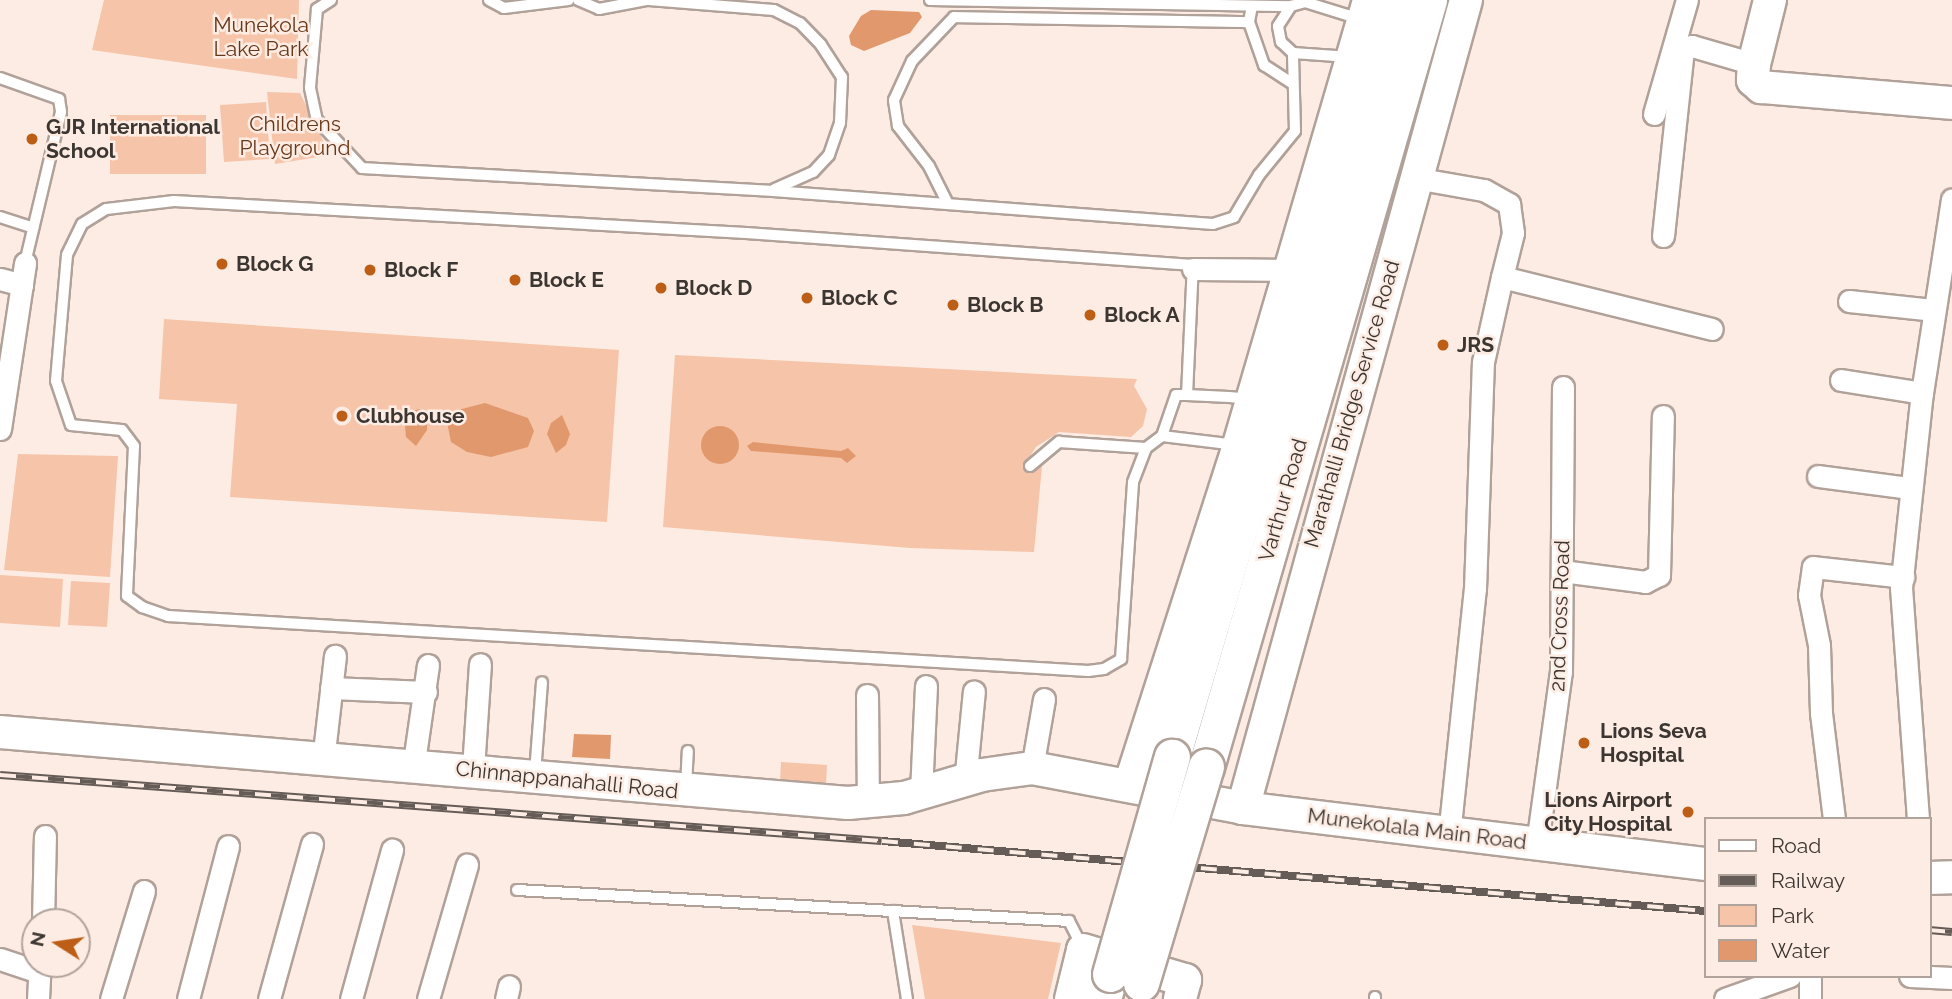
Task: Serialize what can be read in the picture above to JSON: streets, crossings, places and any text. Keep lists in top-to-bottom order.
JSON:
{
  "streets": {
    "main road": ["Varthur Road"],
    "street": [
      "Marathalli Bridge Service Road",
      "2nd Cross Road",
      "Chinnappanahalli Road",
      "Munekolala Main Road"
    ]
  },
  "crossings": [
    ["Marathalli Bridge Service Road", "Munekolala Main Road"],
    ["2nd Cross Road", "Munekolala Main Road"],
    ["Chinnappanahalli Road", "Munekolala Main Road"]
  ],
  "parks": ["Munekola Lake Park", "Childrens Playground"],
  "places": [
    "GJR International School",
    "Block G",
    "Block F",
    "Block E",
    "Block D",
    "Block C",
    "Block B",
    "Block A",
    "JRS",
    "Clubhouse",
    "Lions Seva Hospital",
    "Lions Airport City Hospital"
  ],
  "legend": [
    "Road",
    "Railway",
    "Park",
    "Water"
  ],
  "north": "left"
}
